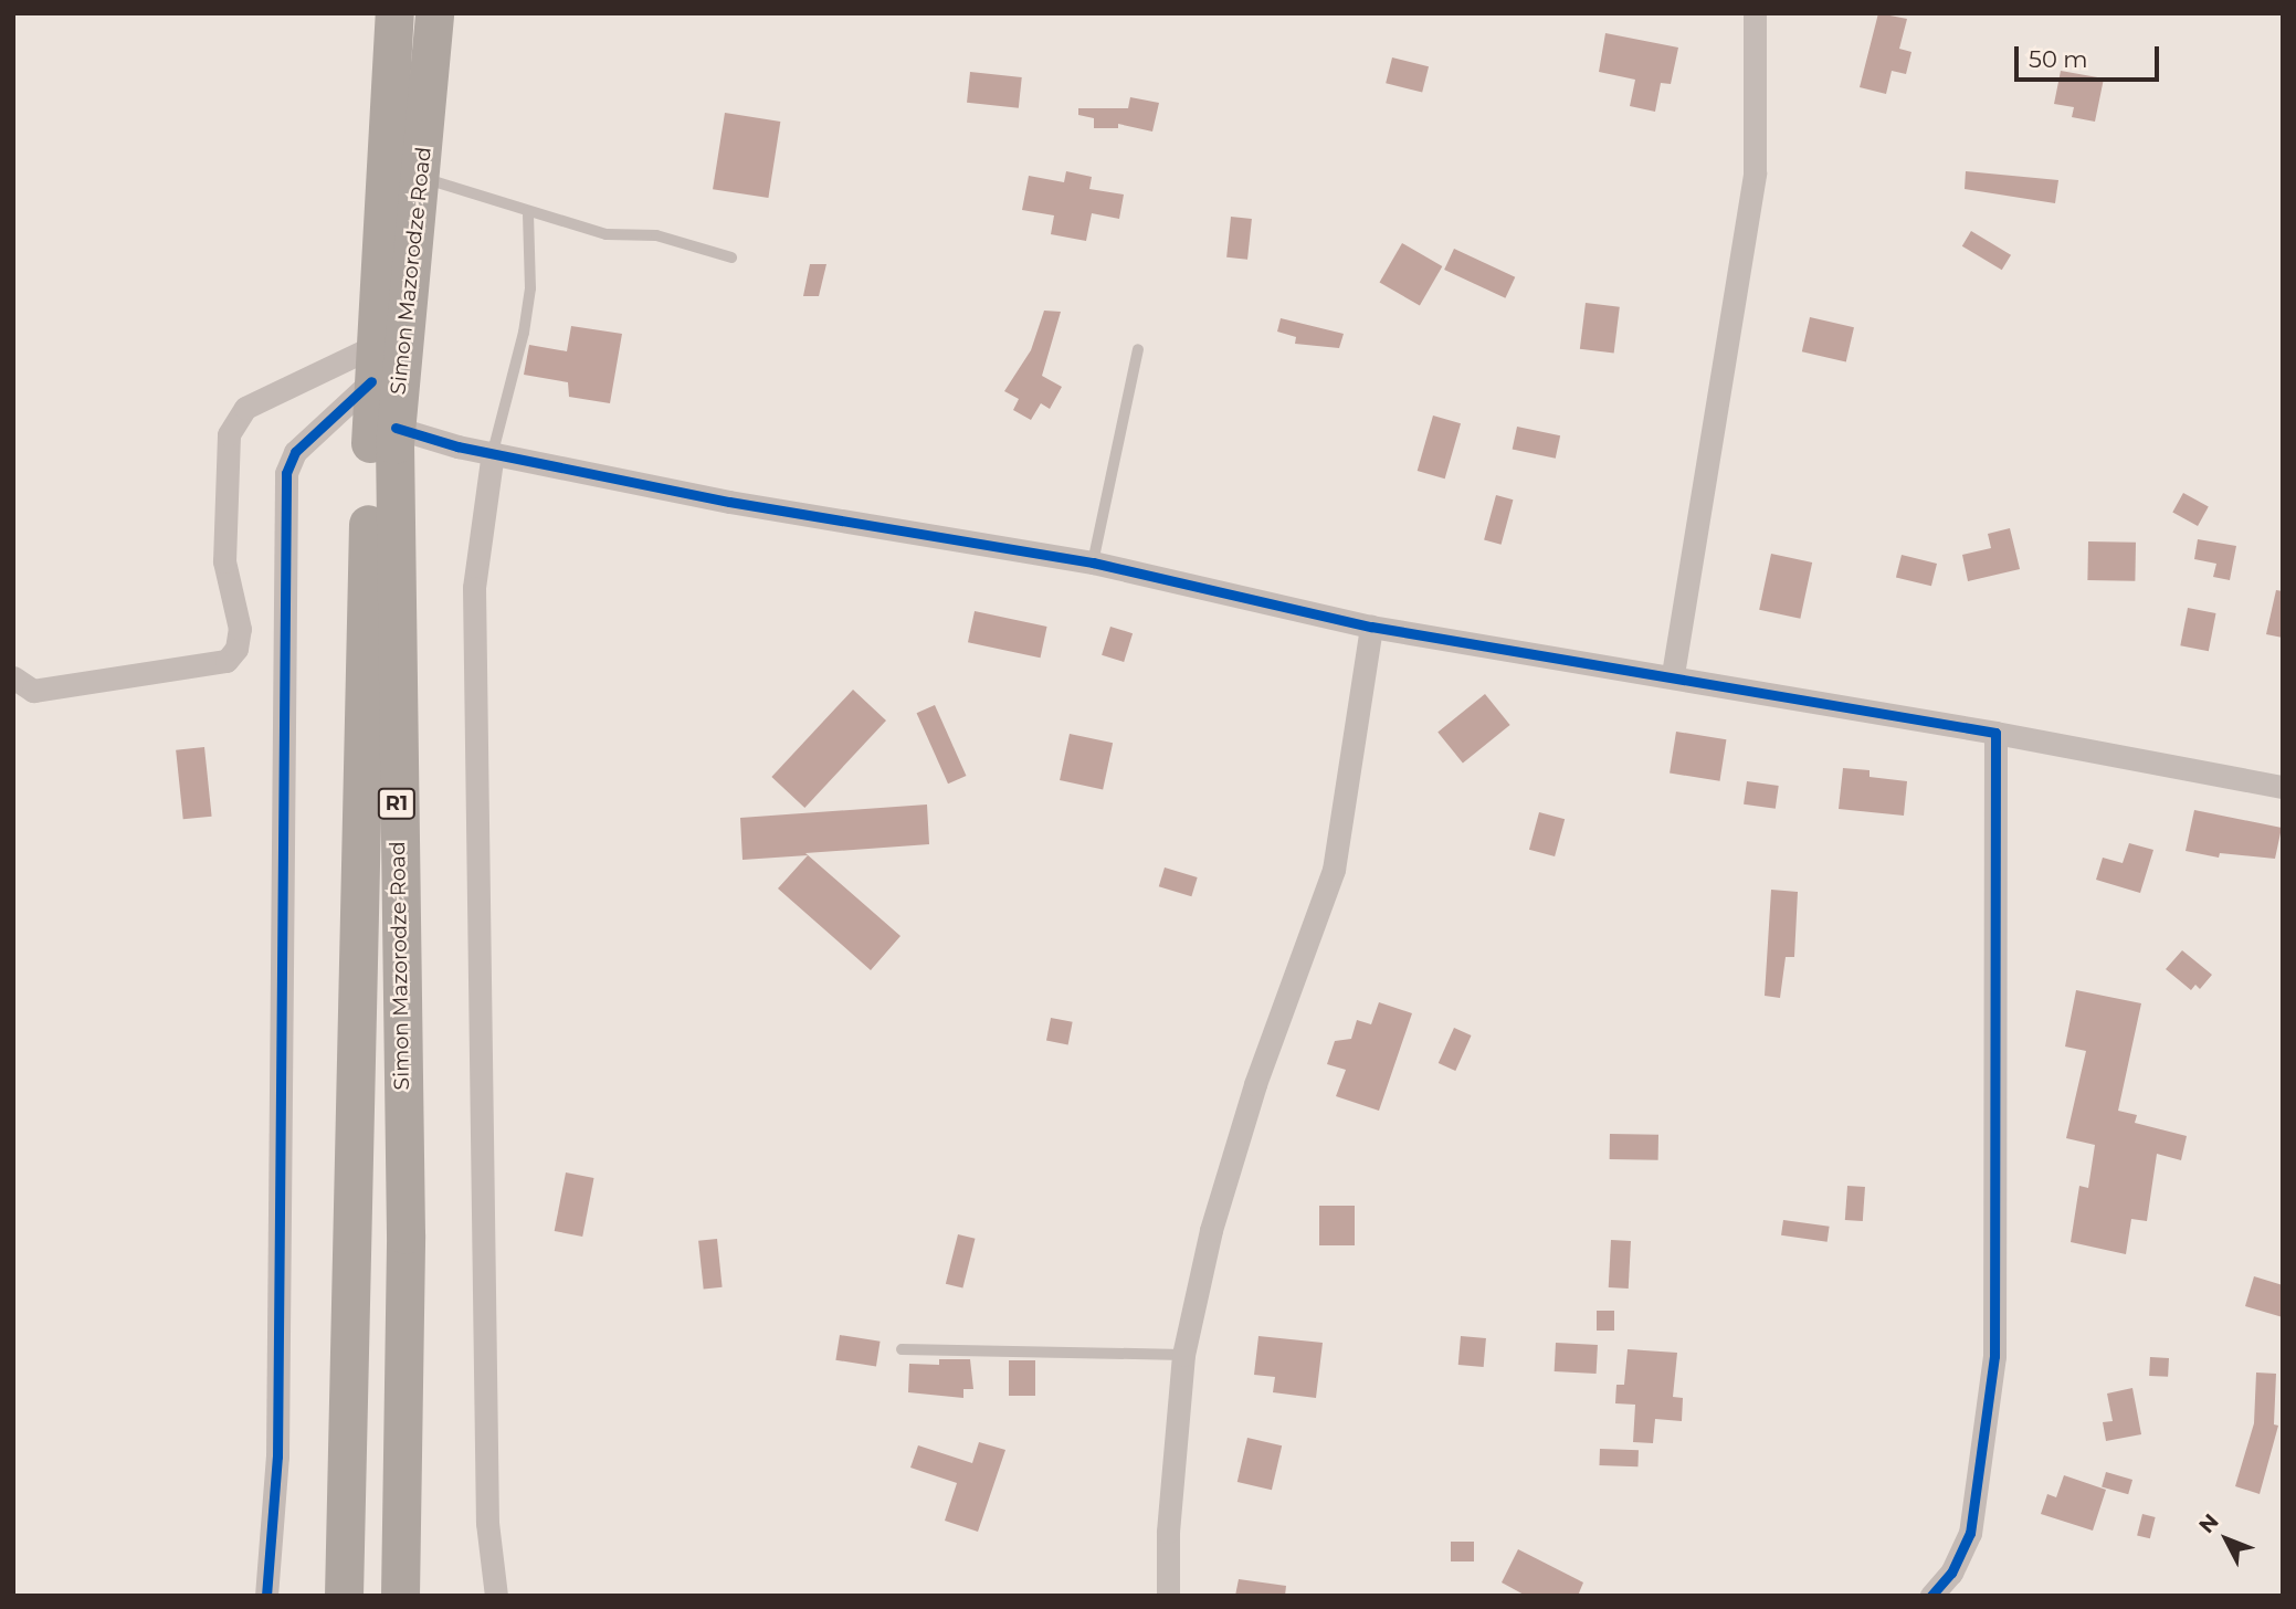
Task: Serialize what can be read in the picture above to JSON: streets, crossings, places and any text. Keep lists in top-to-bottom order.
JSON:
{
  "streets": {
    "highway": ["Simon Mazorodze Road", "R1"]
  },
  "scale_bar": "50 m",
  "north": "top left"
}
